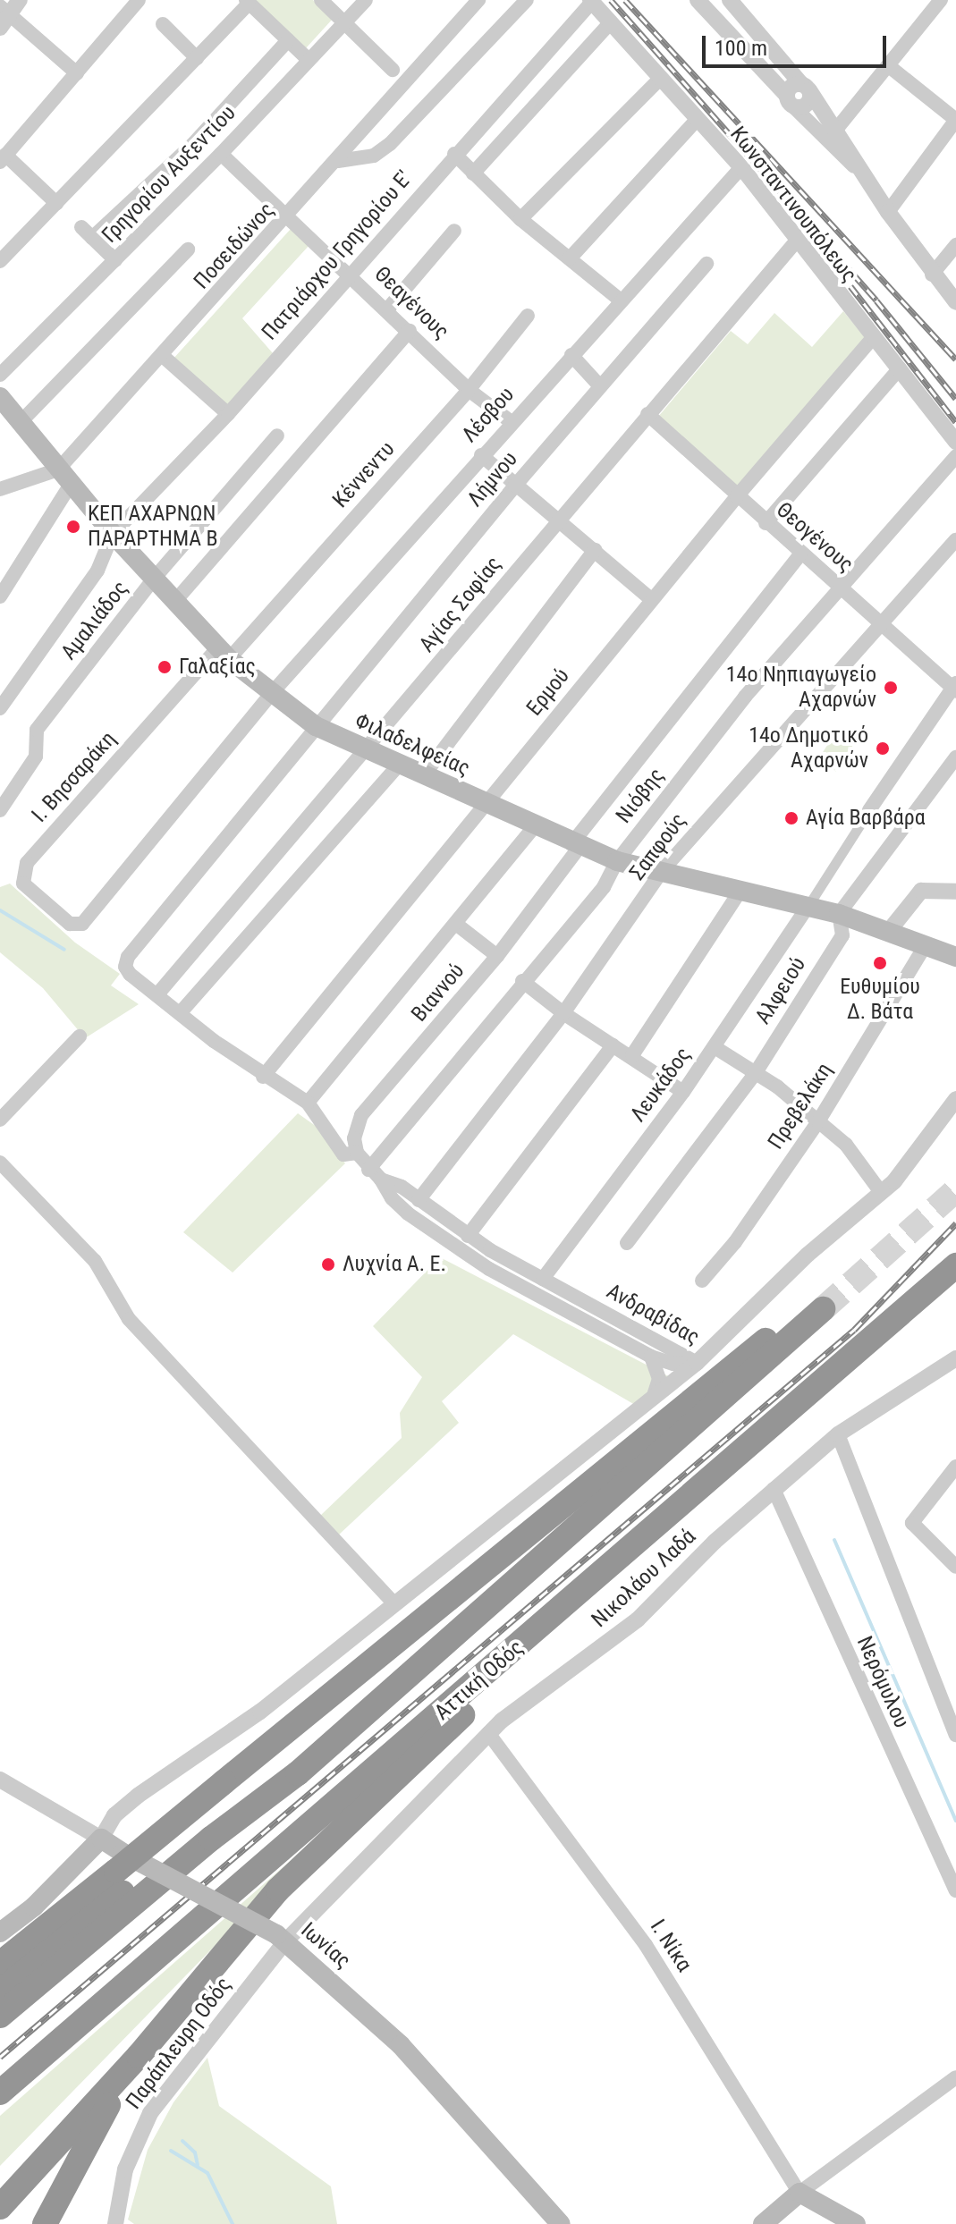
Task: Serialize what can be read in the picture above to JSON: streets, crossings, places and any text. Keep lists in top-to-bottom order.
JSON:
{
  "streets": {
    "highway": ["Αττική Οδός"],
    "main road": ["Φιλαδελφείας", "Ιωνίας"],
    "street": [
      "Γρηγορίου Αυξεντίου",
      "Κωνσταντινουπόλεως",
      "Ποσειδώνος",
      "Πατριάρχου Γρηγορίου E'",
      "Θεαγένους",
      "Λέσβου",
      "Κέννεντυ",
      "Λήμνου",
      "Θεογένους",
      "Αγίας Σοφίας",
      "Αμαλιάδος",
      "Ερμού",
      "Ι. Βησσαράκη",
      "Νιόβης",
      "Σαπφούς",
      "Αλφειού",
      "Βιαννού",
      "Λευκάδος",
      "Πρεβελάκη",
      "Ανδραβίδας",
      "Νικολάου Λαδά",
      "Νερόμυλου",
      "Ι. Νίκα",
      "Παράπλευρη Οδός"
    ]
  },
  "crossings": [
    ["Γρηγορίου Αυξεντίου", "Θεαγένους"],
    ["Κωνσταντινουπόλεως", "Πατριάρχου Γρηγορίου E'"],
    ["Κωνσταντινουπόλεως", "Λέσβου"],
    ["Κωνσταντινουπόλεως", "Αγίας Σοφίας"],
    ["Κωνσταντινουπόλεως", "Ερμού"],
    ["Ποσειδώνος", "Θεαγένους"],
    ["Ποσειδώνος", "Φιλαδελφείας"],
    ["Πατριάρχου Γρηγορίου E'", "Θεαγένους"],
    ["Πατριάρχου Γρηγορίου E'", "Φιλαδελφείας"],
    ["Θεαγένους", "Λέσβου"],
    ["Θεαγένους", "Κέννεντυ"],
    ["Λέσβου", "Φιλαδελφείας"],
    ["Λέσβου", "Ι. Βησσαράκη"],
    ["Κέννεντυ", "Φιλαδελφείας"],
    ["Κέννεντυ", "Ι. Βησσαράκη"],
    ["Λήμνου", "Αγίας Σοφίας"],
    ["Λήμνου", "Φιλαδελφείας"],
    ["Θεογένους", "Αγίας Σοφίας"],
    ["Θεογένους", "Ερμού"],
    ["Θεογένους", "Νιόβης"],
    ["Θεογένους", "Σαπφούς"],
    ["Θεογένους", "Βιαννού"],
    ["Αγίας Σοφίας", "Φιλαδελφείας"],
    ["Αμαλιάδος", "Φιλαδελφείας"],
    ["Ερμού", "Φιλαδελφείας"],
    ["Φιλαδελφείας", "Ι. Βησσαράκη"],
    ["Φιλαδελφείας", "Νιόβης"],
    ["Φιλαδελφείας", "Σαπφούς"],
    ["Φιλαδελφείας", "Αλφειού"],
    ["Φιλαδελφείας", "Βιαννού"],
    ["Φιλαδελφείας", "Λευκάδος"],
    ["Φιλαδελφείας", "Πρεβελάκη"],
    ["Νιόβης", "Ανδραβίδας"],
    ["Σαπφούς", "Ανδραβίδας"],
    ["Λευκάδος", "Ανδραβίδας"],
    ["Νικολάου Λαδά", "Νερόμυλου"],
    ["Νικολάου Λαδά", "Ιωνίας"],
    ["Νικολάου Λαδά", "Ι. Νίκα"],
    ["Νικολάου Λαδά", "Παράπλευρη Οδός"],
    ["Ιωνίας", "Παράπλευρη Οδός"]
  ],
  "places": [
    "ΚΕΠ ΑΧΑΡΝΩΝ ΠΑΡΑΡΤΗΜΑ Β",
    "Γαλαξίας",
    "14ο Νηπιαγωγείο Αχαρνών",
    "14ο Δημοτικό Αχαρνών",
    "Αγία Βαρβάρα",
    "Ευθυμίου Δ. Βάτα",
    "Λυχνία A. E."
  ],
  "scale_bar": "100 m"
}
